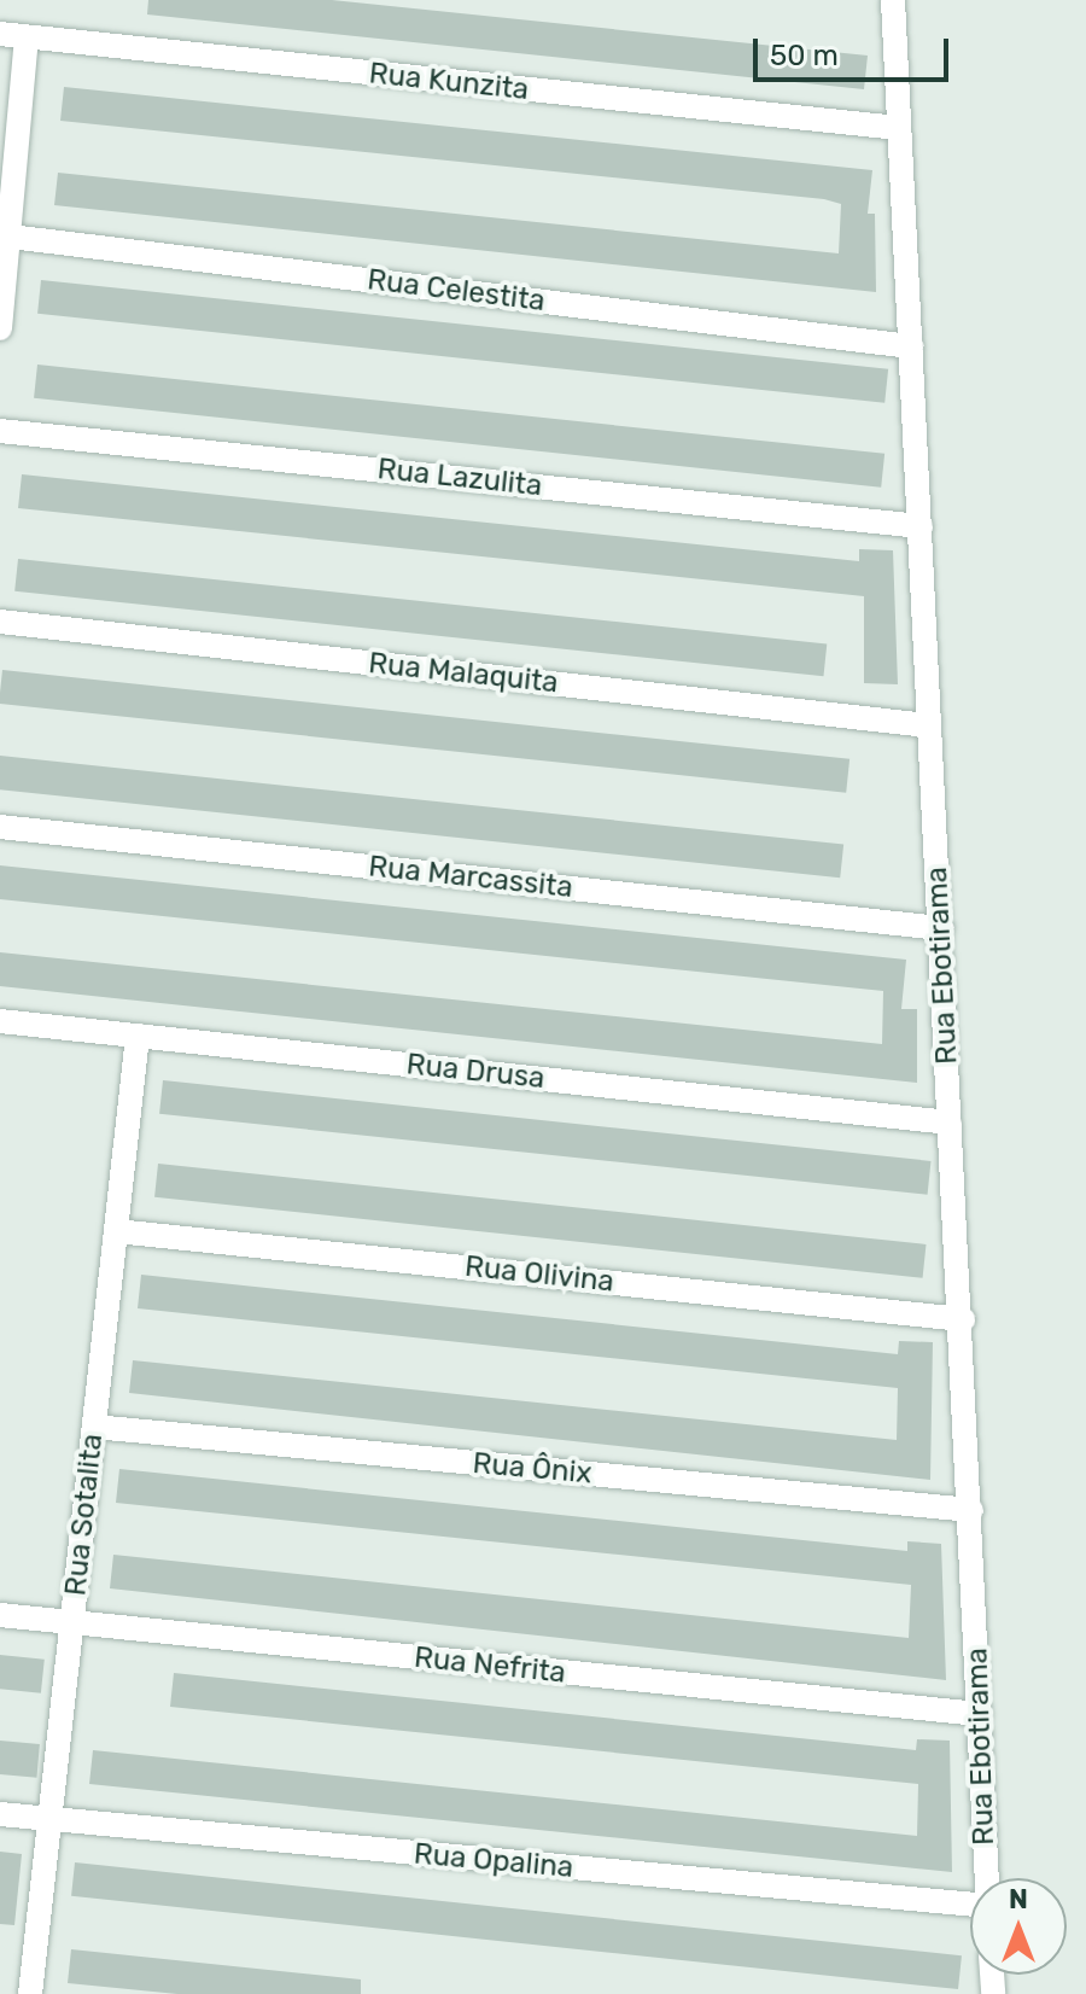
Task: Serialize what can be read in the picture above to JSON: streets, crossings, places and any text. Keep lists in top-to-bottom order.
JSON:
{
  "streets": {
    "street": [
      "Rua Kunzita",
      "Rua Celestita",
      "Rua Lazulita",
      "Rua Malaquita",
      "Rua Marcassita",
      "Rua Ebotirama",
      "Rua Drusa",
      "Rua Olivina",
      "Rua Ônix",
      "Rua Sotalita",
      "Rua Nefrita",
      "Rua Opalina"
    ]
  },
  "crossings": [
    ["Rua Kunzita", "Rua Ebotirama"],
    ["Rua Celestita", "Rua Ebotirama"],
    ["Rua Lazulita", "Rua Ebotirama"],
    ["Rua Malaquita", "Rua Ebotirama"],
    ["Rua Marcassita", "Rua Ebotirama"],
    ["Rua Ebotirama", "Rua Drusa"],
    ["Rua Ebotirama", "Rua Olivina"],
    ["Rua Ebotirama", "Rua Ônix"],
    ["Rua Ebotirama", "Rua Nefrita"],
    ["Rua Drusa", "Rua Sotalita"],
    ["Rua Olivina", "Rua Sotalita"],
    ["Rua Ônix", "Rua Sotalita"],
    ["Rua Sotalita", "Rua Nefrita"],
    ["Rua Sotalita", "Rua Opalina"]
  ],
  "scale_bar": "50 m",
  "north": "top"
}
